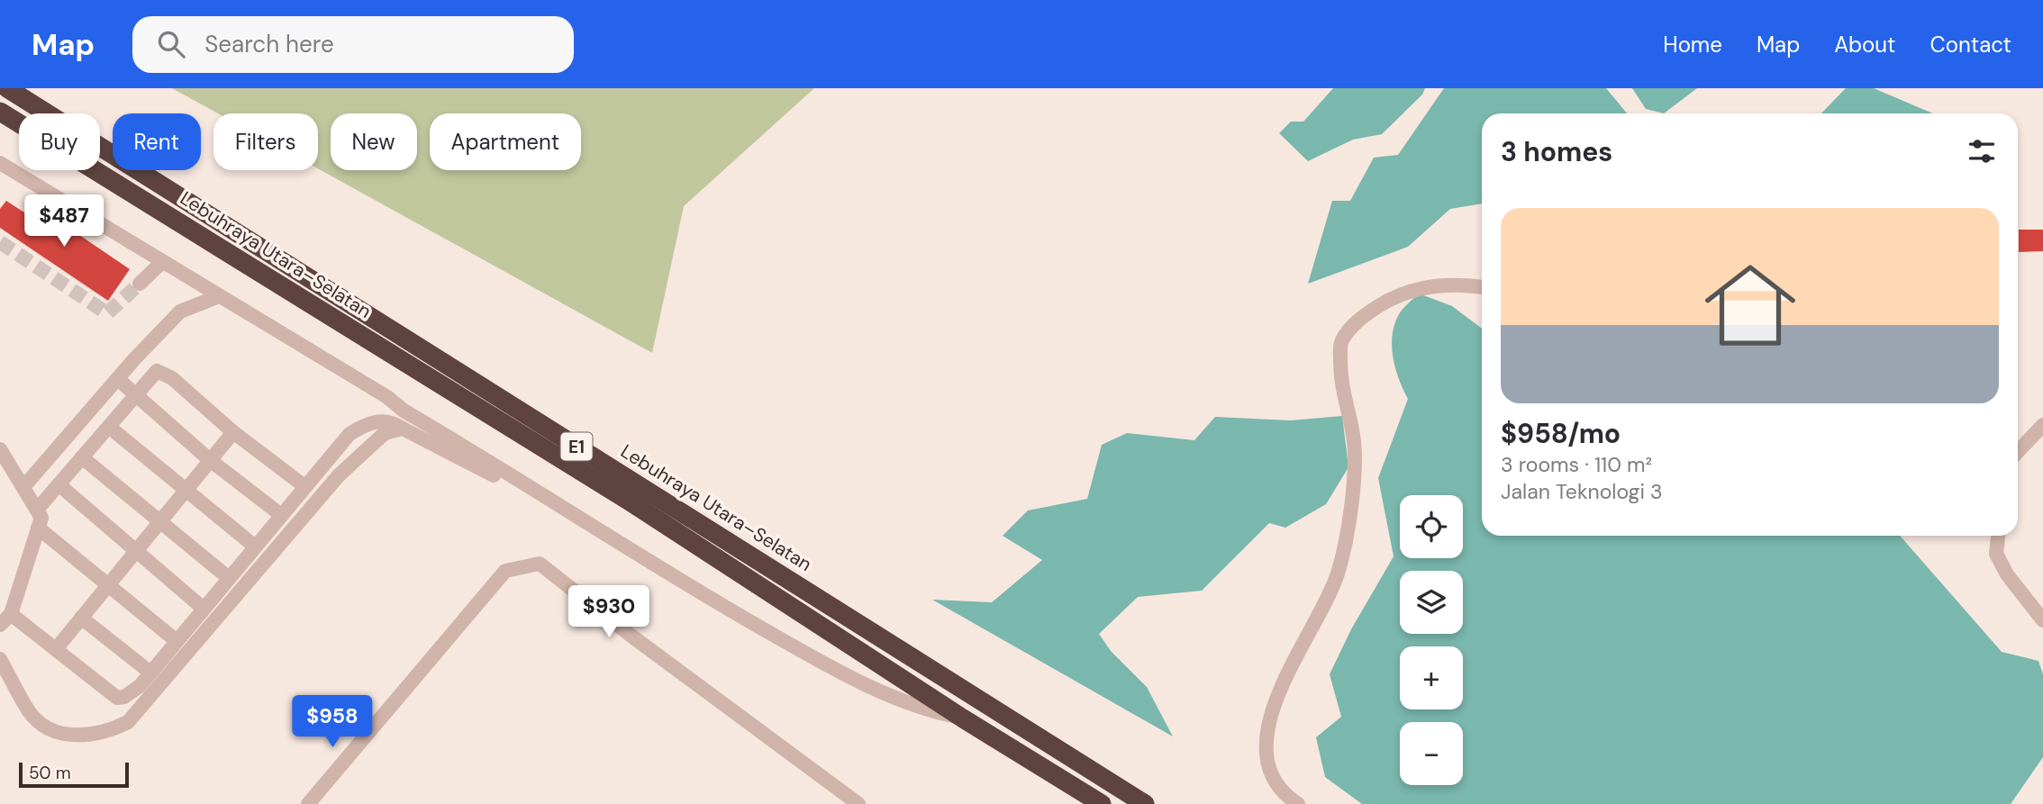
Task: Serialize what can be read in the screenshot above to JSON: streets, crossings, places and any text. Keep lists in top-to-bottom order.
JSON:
{
  "streets": {
    "highway": ["Lebuhraya Utara–Selatan", "E1"]
  },
  "scale_bar": "50 m",
  "page": {
    "header": "Map",
    "search": "Search here",
    "nav": [
      "Home",
      "Map",
      "About",
      "Contact"
    ],
    "chip": [
      "Buy",
      "Rent",
      "Filters",
      "New",
      "Apartment"
    ],
    "heading": "3 homes",
    "list": [
      {
        "name": "$958/mo",
        "note": "3 rooms · 110 m² · Jalan Teknologi 3"
      }
    ],
    "price": ["$487", "$930", "$958"],
    "map_buttons": ["+", "−"],
    "scale": "50 m"
  }
}
